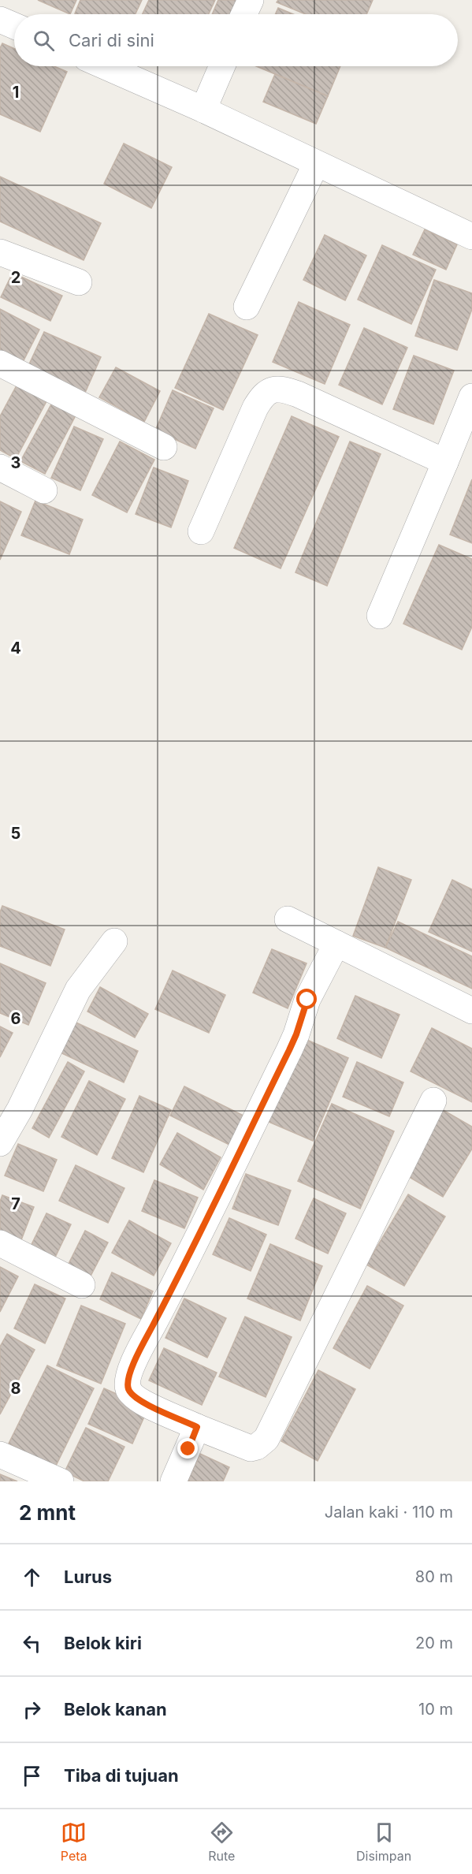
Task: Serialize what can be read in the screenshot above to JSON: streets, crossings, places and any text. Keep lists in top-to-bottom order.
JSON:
{
  "page": {
    "search": "Cari di sini",
    "heading": ["2 mnt", "Jalan kaki · 110 m"],
    "list": [
      ["Lurus", "80 m"],
      ["Belok kiri", "20 m"],
      ["Belok kanan", "10 m"],
      "Tiba di tujuan"
    ],
    "nav": ["Peta", "Rute", "Disimpan"]
  },
  "grid": {
    "rows": [
      "1",
      "2",
      "3",
      "4",
      "5",
      "6",
      "7",
      "8"
    ]
  }
}
